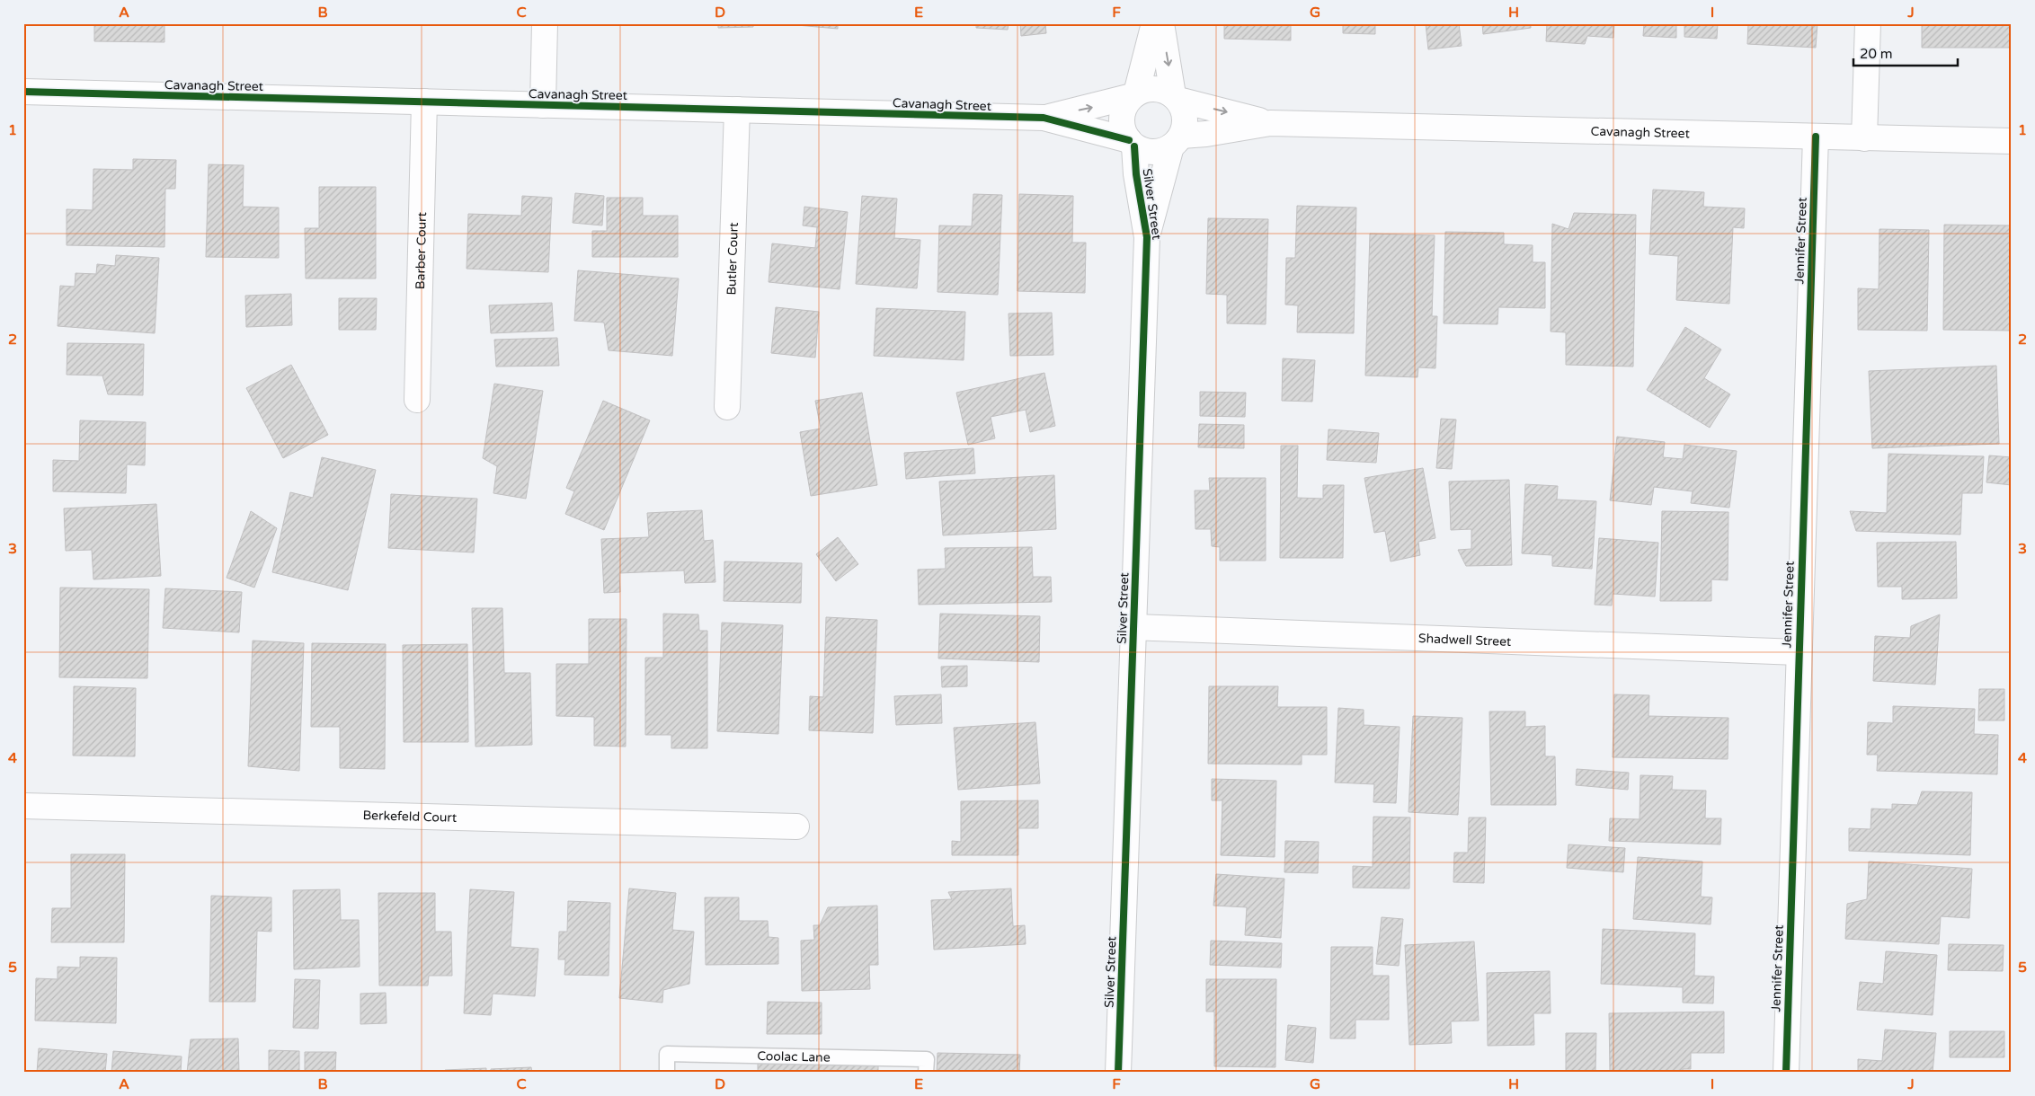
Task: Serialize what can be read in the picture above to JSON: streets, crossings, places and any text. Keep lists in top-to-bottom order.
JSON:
{
  "streets": {
    "street": [
      "Cavanagh Street",
      "Silver Street",
      "Jennifer Street",
      "Barber Court",
      "Butler Court",
      "Shadwell Street",
      "Berkefeld Court"
    ],
    "lane": ["Coolac Lane"]
  },
  "crossings": [
    ["Cavanagh Street", "Silver Street"],
    ["Cavanagh Street", "Jennifer Street"],
    ["Cavanagh Street", "Barber Court"],
    ["Cavanagh Street", "Butler Court"],
    ["Silver Street", "Shadwell Street"],
    ["Jennifer Street", "Shadwell Street"]
  ],
  "scale_bar": "20 m",
  "grid": {
    "columns": [
      "A",
      "B",
      "C",
      "D",
      "E",
      "F",
      "G",
      "H",
      "I",
      "J"
    ],
    "rows": [
      "1",
      "2",
      "3",
      "4",
      "5"
    ]
  }
}
